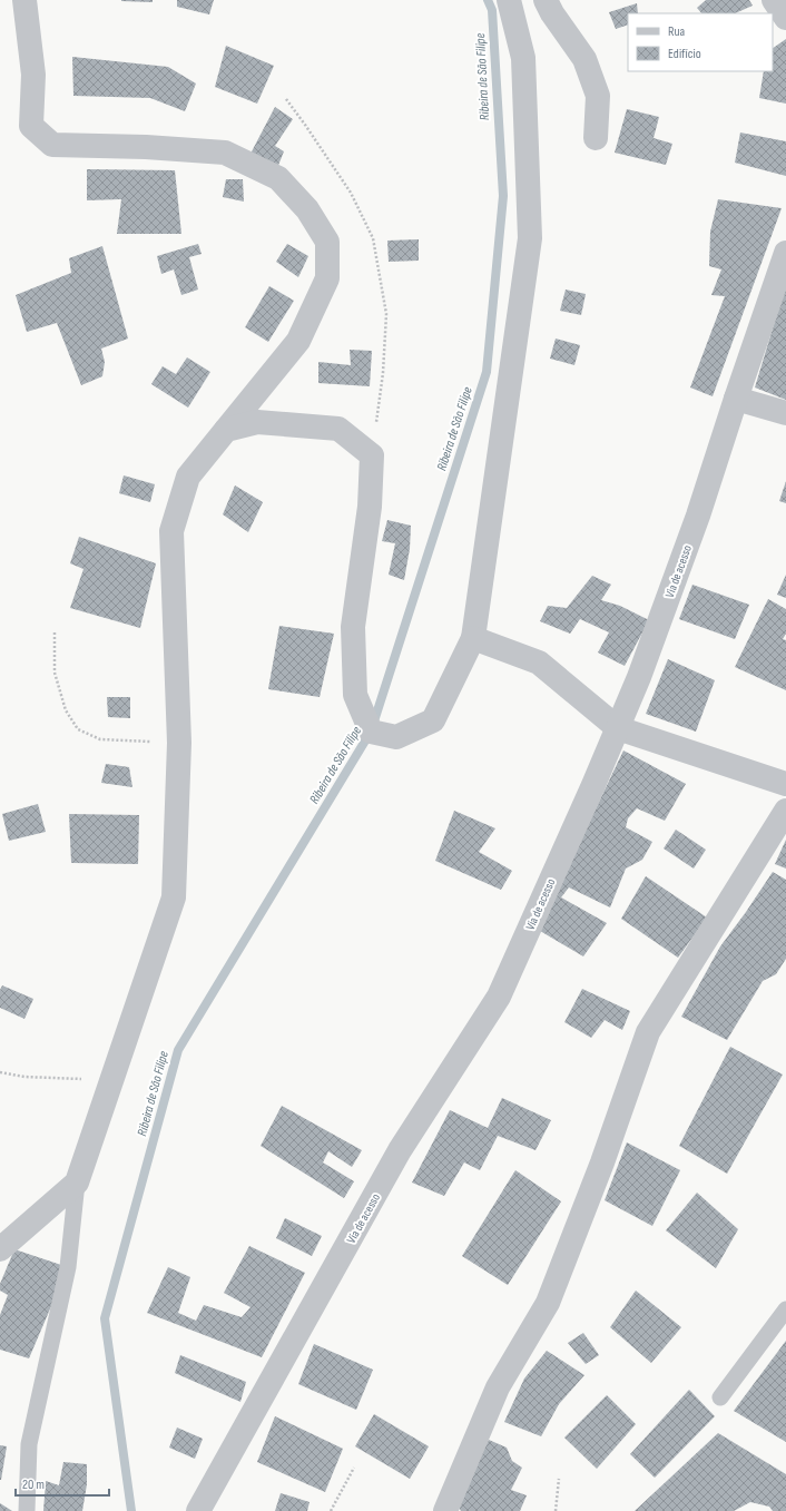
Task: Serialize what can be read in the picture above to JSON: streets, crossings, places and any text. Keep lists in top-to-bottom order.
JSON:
{
  "streets": {
    "street": ["Via de acesso"]
  },
  "water": ["Ribeira de São Filipe"],
  "legend": ["Rua", "Edifício"],
  "scale_bar": "20 m"
}
